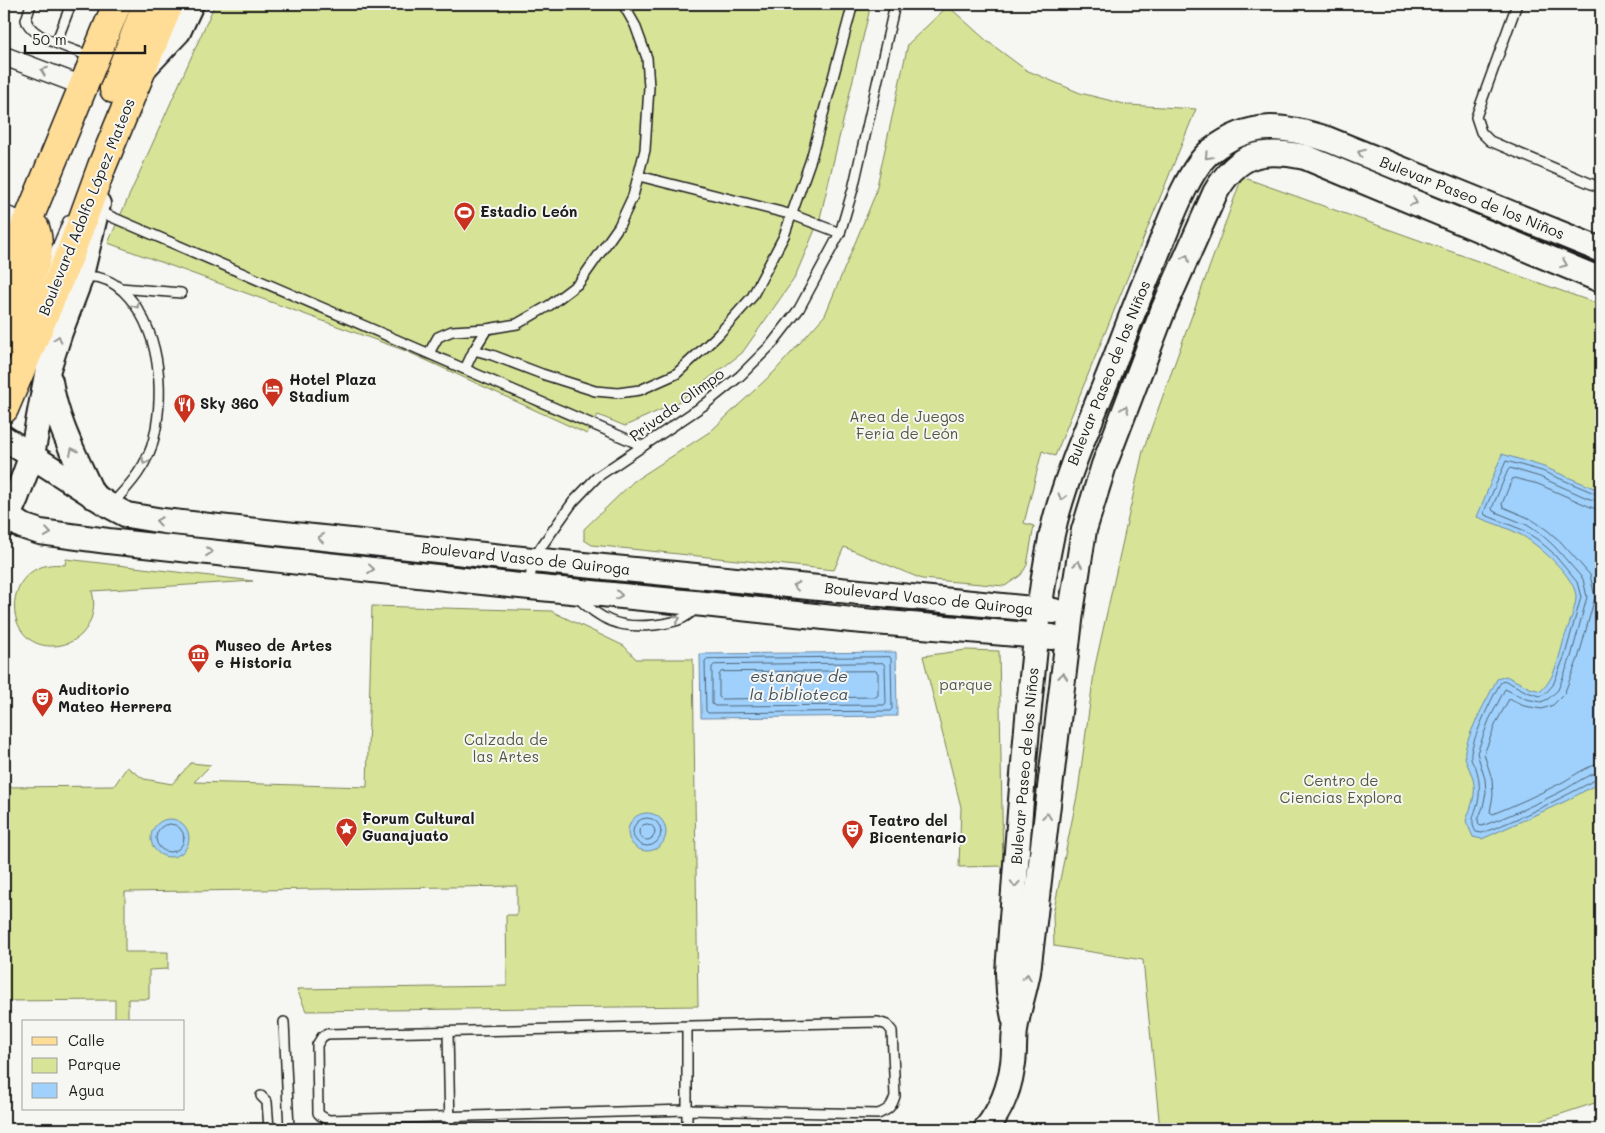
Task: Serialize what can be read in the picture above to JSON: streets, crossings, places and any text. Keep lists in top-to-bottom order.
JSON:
{
  "streets": {
    "main road": ["Boulevard Adolfo López Mateos"],
    "street": ["Bulevar Paseo de los Niños", "Boulevard Vasco de Quiroga"],
    "lane": ["Privada Olimpo"]
  },
  "crossings": [
    ["Bulevar Paseo de los Niños", "Boulevard Vasco de Quiroga"],
    ["Privada Olimpo", "Boulevard Vasco de Quiroga"]
  ],
  "water": ["estanque de la biblioteca"],
  "parks": [
    "Area de Juegos Feria de León",
    "parque",
    "Calzada de las Artes",
    "Centro de Ciencias Explora"
  ],
  "places": {
    "sports": ["Estadio León"],
    "hotel": ["Hotel Plaza Stadium"],
    "restaurant": ["Sky 360"],
    "museum": ["Museo de Artes e Historia"],
    "theatre": ["Auditorio Mateo Herrera", "Teatro del Bicentenario"],
    "place": ["Forum Cultural Guanajuato"]
  },
  "legend": ["Calle", "Parque", "Agua"],
  "scale_bar": "50 m"
}
